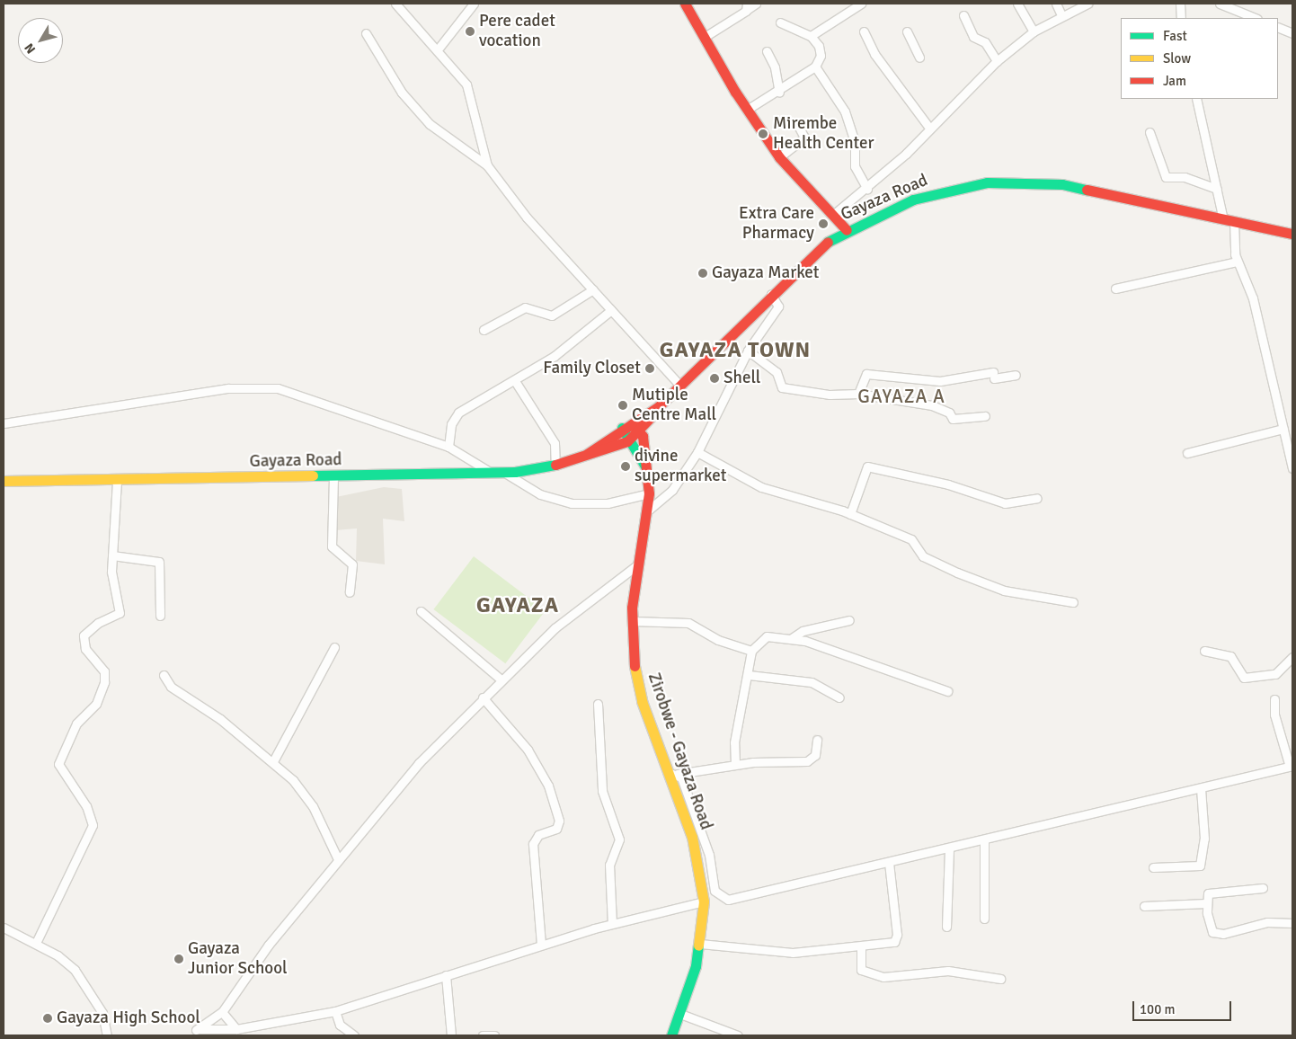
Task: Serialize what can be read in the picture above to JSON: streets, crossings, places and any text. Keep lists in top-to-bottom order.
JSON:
{
  "streets": {
    "main road": ["Gayaza Road", "Zirobwe - Gayaza Road"]
  },
  "crossings": [
    ["Gayaza Road", "Zirobwe - Gayaza Road"]
  ],
  "districts": ["GAYAZA TOWN", "GAYAZA A", "GAYAZA"],
  "places": [
    "Pere cadet vocation",
    "Mirembe Health Center",
    "Extra Care Pharmacy",
    "Gayaza Market",
    "Family Closet",
    "Shell",
    "Mutiple Centre Mall",
    "divine supermarket",
    "Gayaza Junior School",
    "Gayaza High School"
  ],
  "legend": ["Fast", "Slow", "Jam"],
  "scale_bar": "100 m",
  "north": "bottom left"
}
